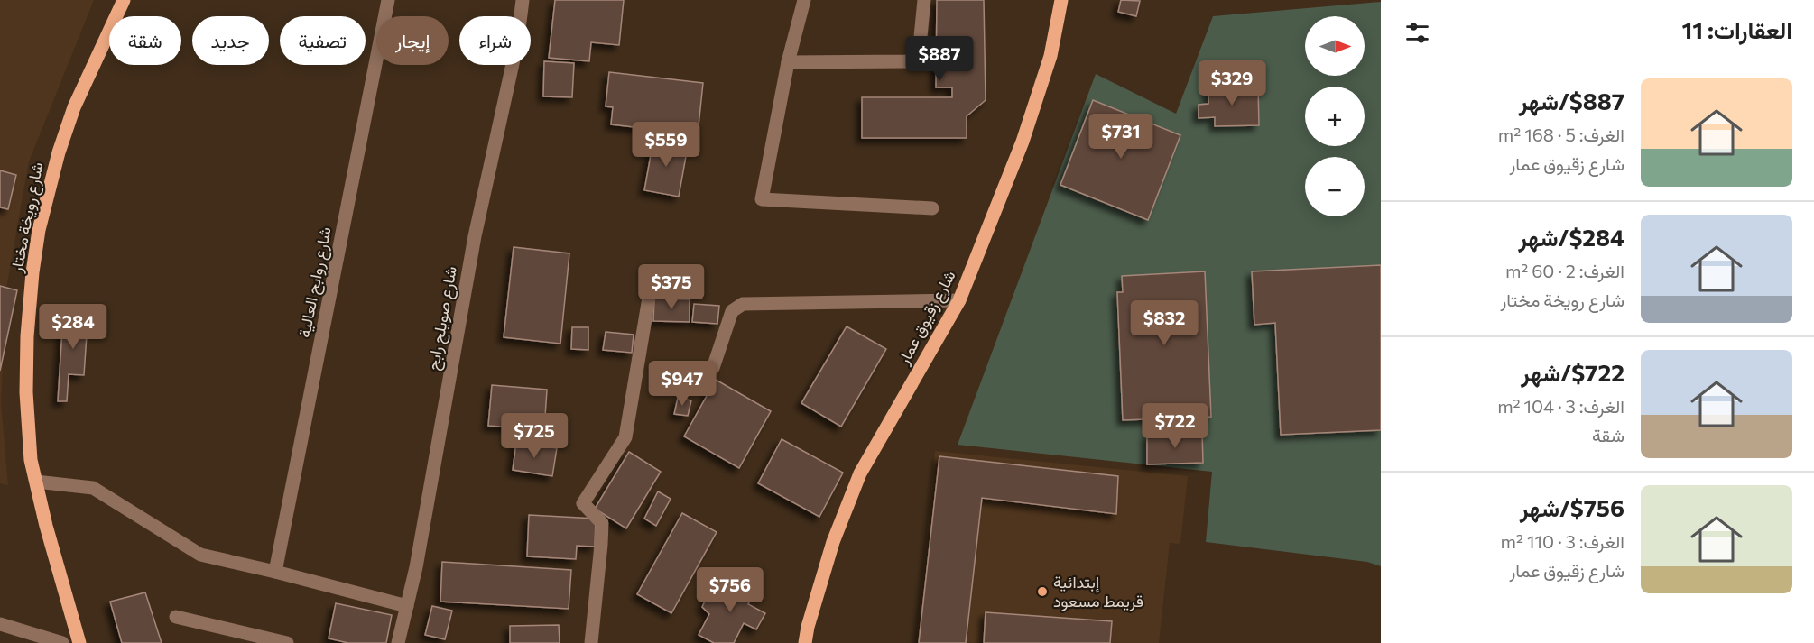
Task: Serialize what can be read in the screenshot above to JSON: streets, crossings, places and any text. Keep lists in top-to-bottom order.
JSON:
{
  "streets": {
    "main road": ["شارع رويخة مختار", "شارع زقيوق عمار"],
    "street": ["شارع روابح العالية", "شارع صويلح رابح"]
  },
  "places": ["إبتدائية قريمط مسعود"],
  "north": "right",
  "page": {
    "heading": "العقارات: 11",
    "map_buttons": ["+", "−"],
    "chip": [
      "شراء",
      "إيجار",
      "تصفية",
      "جديد",
      "شقة"
    ],
    "price": [
      "$887",
      "$329",
      "$731",
      "$559",
      "$375",
      "$832",
      "$284",
      "$947",
      "$722",
      "$725",
      "$756"
    ],
    "list": [
      {
        "name": "$887/شهر",
        "note": "الغرف: 5 · 168 m² · شارع زقيوق عمار"
      },
      {
        "name": "$284/شهر",
        "note": "الغرف: 2 · 60 m² · شارع رويخة مختار"
      },
      {
        "name": "$722/شهر",
        "note": "الغرف: 3 · 104 m² · شقة"
      },
      {
        "name": "$756/شهر",
        "note": "الغرف: 3 · 110 m² · شارع زقيوق عمار"
      }
    ]
  }
}
